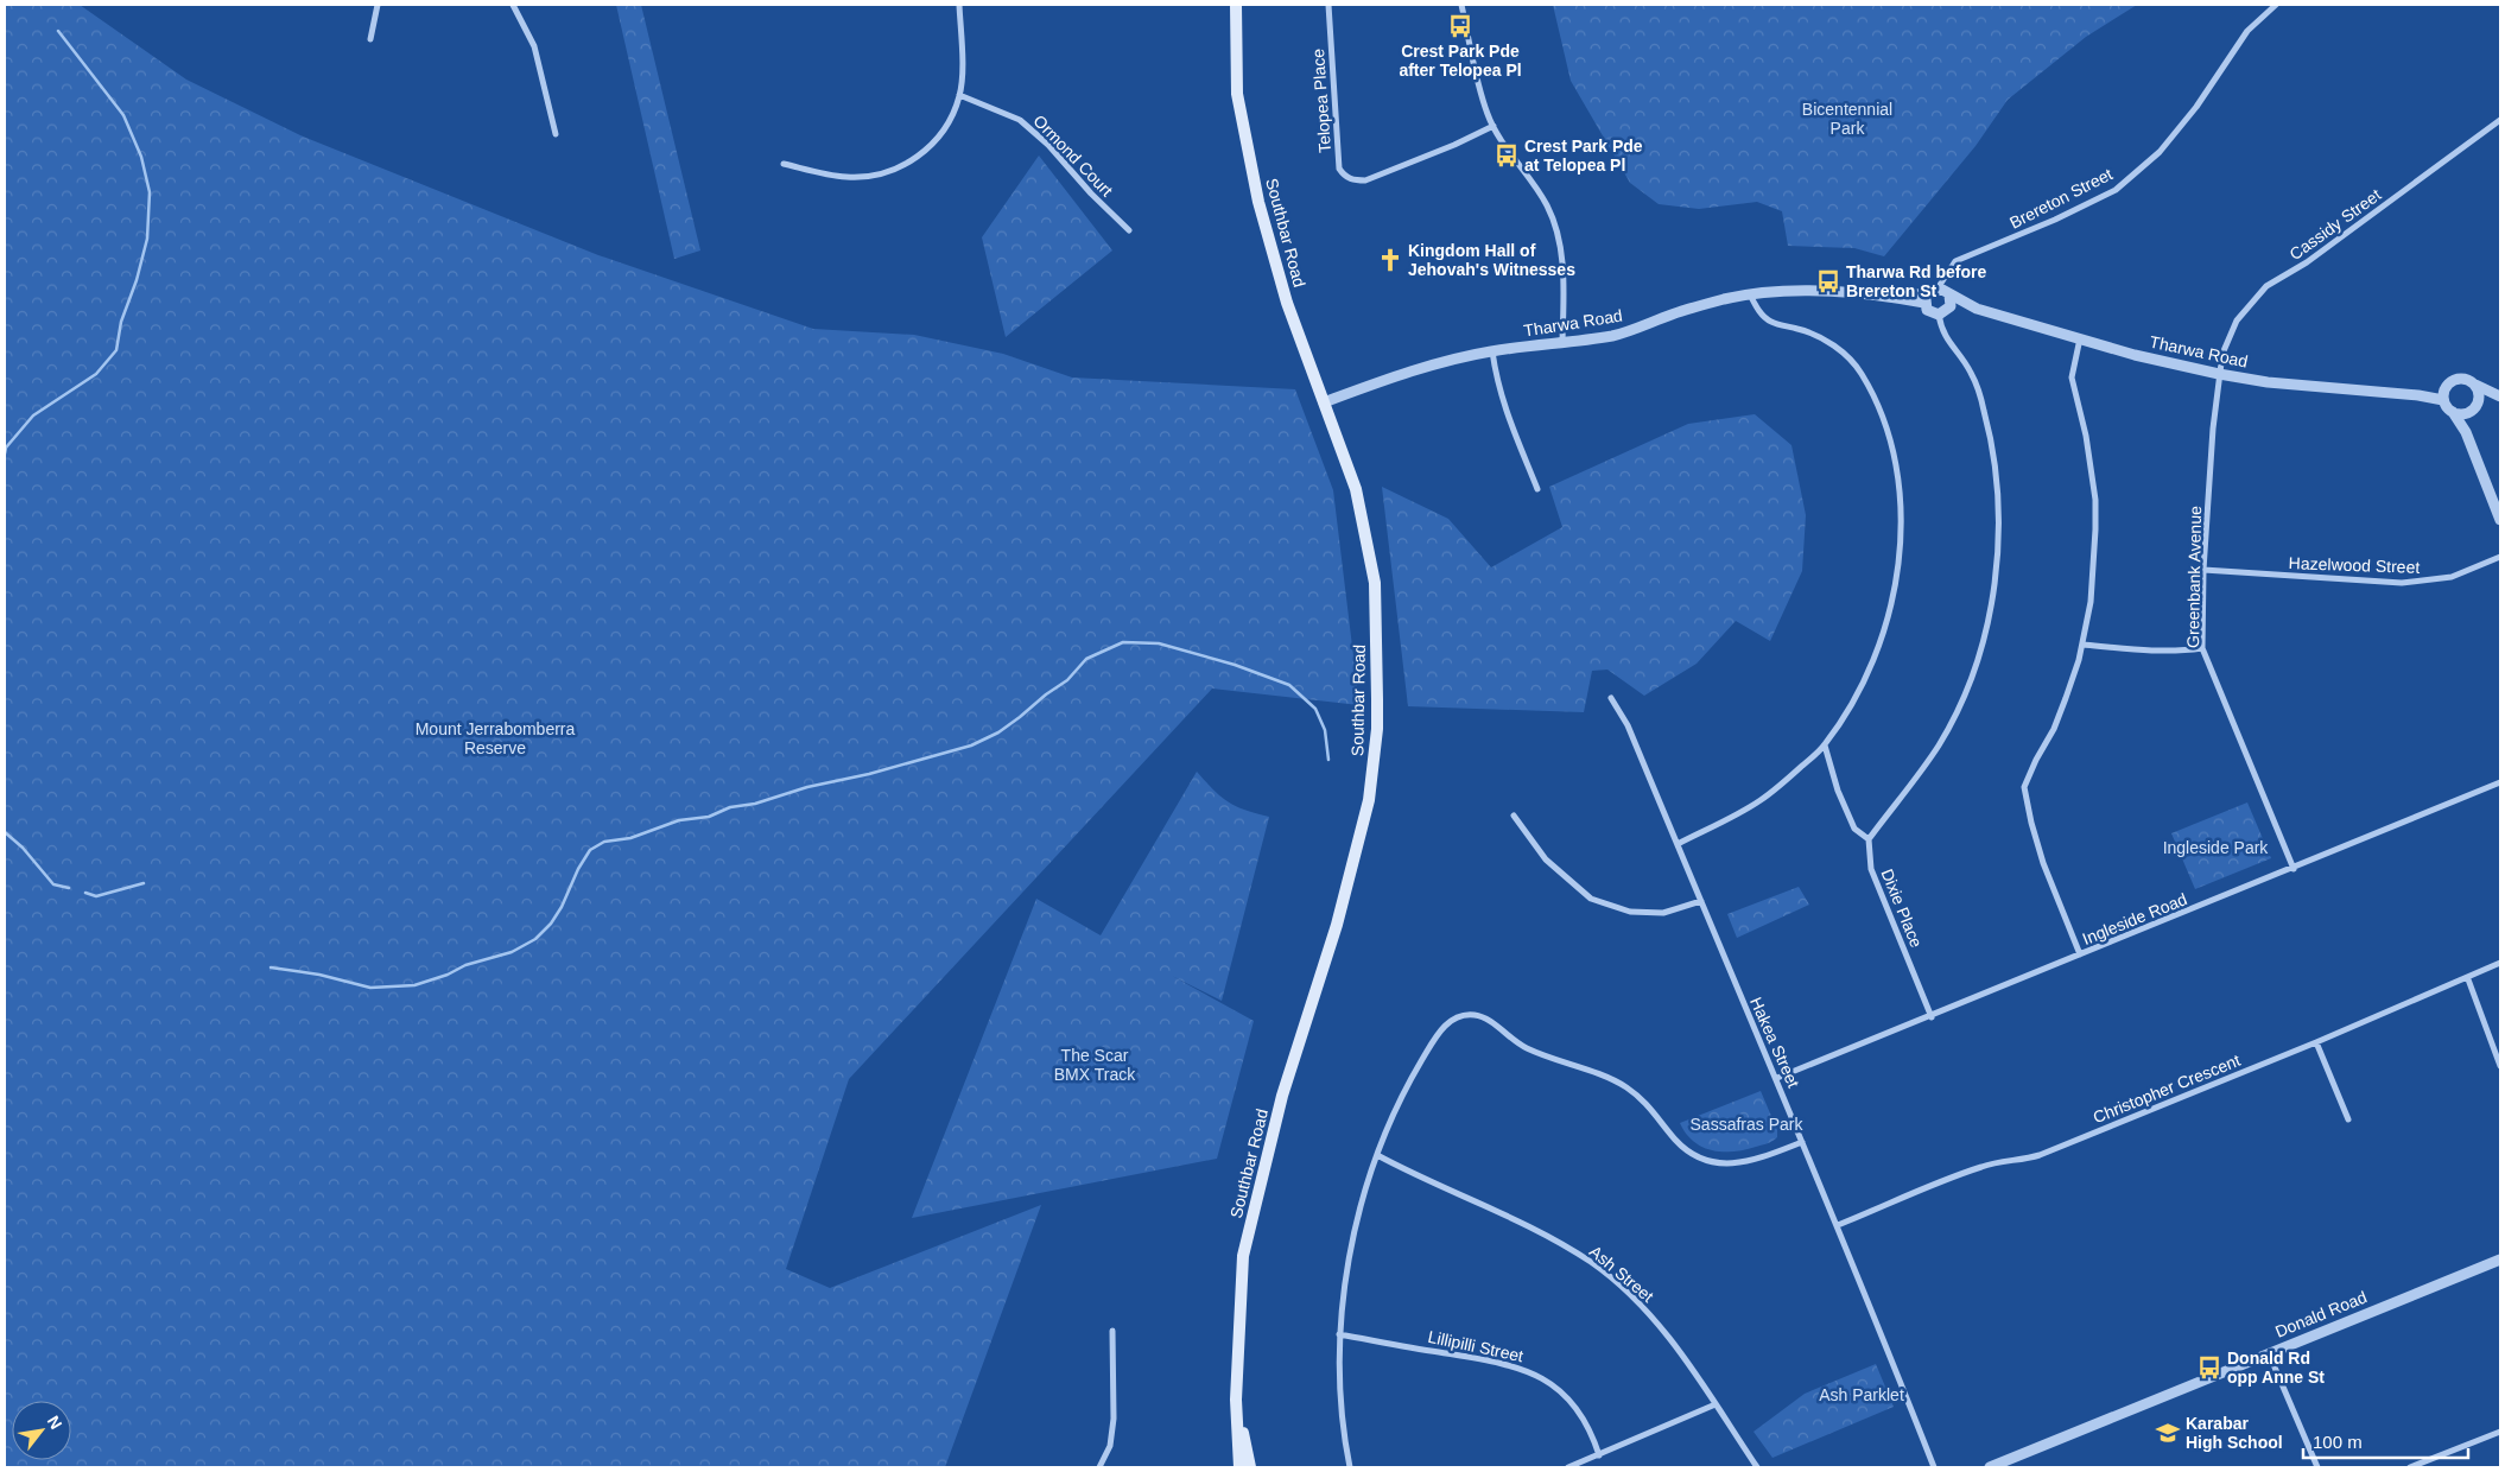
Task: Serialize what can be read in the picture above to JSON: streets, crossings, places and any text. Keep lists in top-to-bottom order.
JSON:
{
  "streets": {
    "main road": ["Southbar Road"],
    "street": [
      "Telopea Place",
      "Ormond Court",
      "Brereton Street",
      "Cassidy Street",
      "Tharwa Road",
      "Hazelwood Street",
      "Greenbank Avenue",
      "Dixie Place",
      "Ingleside Road",
      "Hakea Street",
      "Christopher Crescent",
      "Ash Street",
      "Donald Road",
      "Lillipilli Street"
    ]
  },
  "crossings": [
    ["Brereton Street", "Tharwa Road"],
    ["Cassidy Street", "Tharwa Road"],
    ["Cassidy Street", "Greenbank Avenue"],
    ["Southbar Road", "Tharwa Road"],
    ["Tharwa Road", "Greenbank Avenue"],
    ["Hazelwood Street", "Greenbank Avenue"],
    ["Greenbank Avenue", "Ingleside Road"],
    ["Dixie Place", "Ingleside Road"],
    ["Ingleside Road", "Hakea Street"],
    ["Hakea Street", "Christopher Crescent"]
  ],
  "parks": [
    "Bicentennial Park",
    "Mount Jerrabomberra Reserve",
    "Ingleside Park",
    "The Scar BMX Track",
    "Sassafras Park",
    "Ash Parklet"
  ],
  "places": {
    "bus stop": [
      "Crest Park Pde after Telopea Pl",
      "Crest Park Pde at Telopea Pl",
      "Tharwa Rd before Brereton St",
      "Donald Rd opp Anne St"
    ],
    "church": ["Kingdom Hall of Jehovah's Witnesses"],
    "school or university": ["Karabar High School"]
  },
  "scale_bar": "100 m",
  "north": "top right"
}
